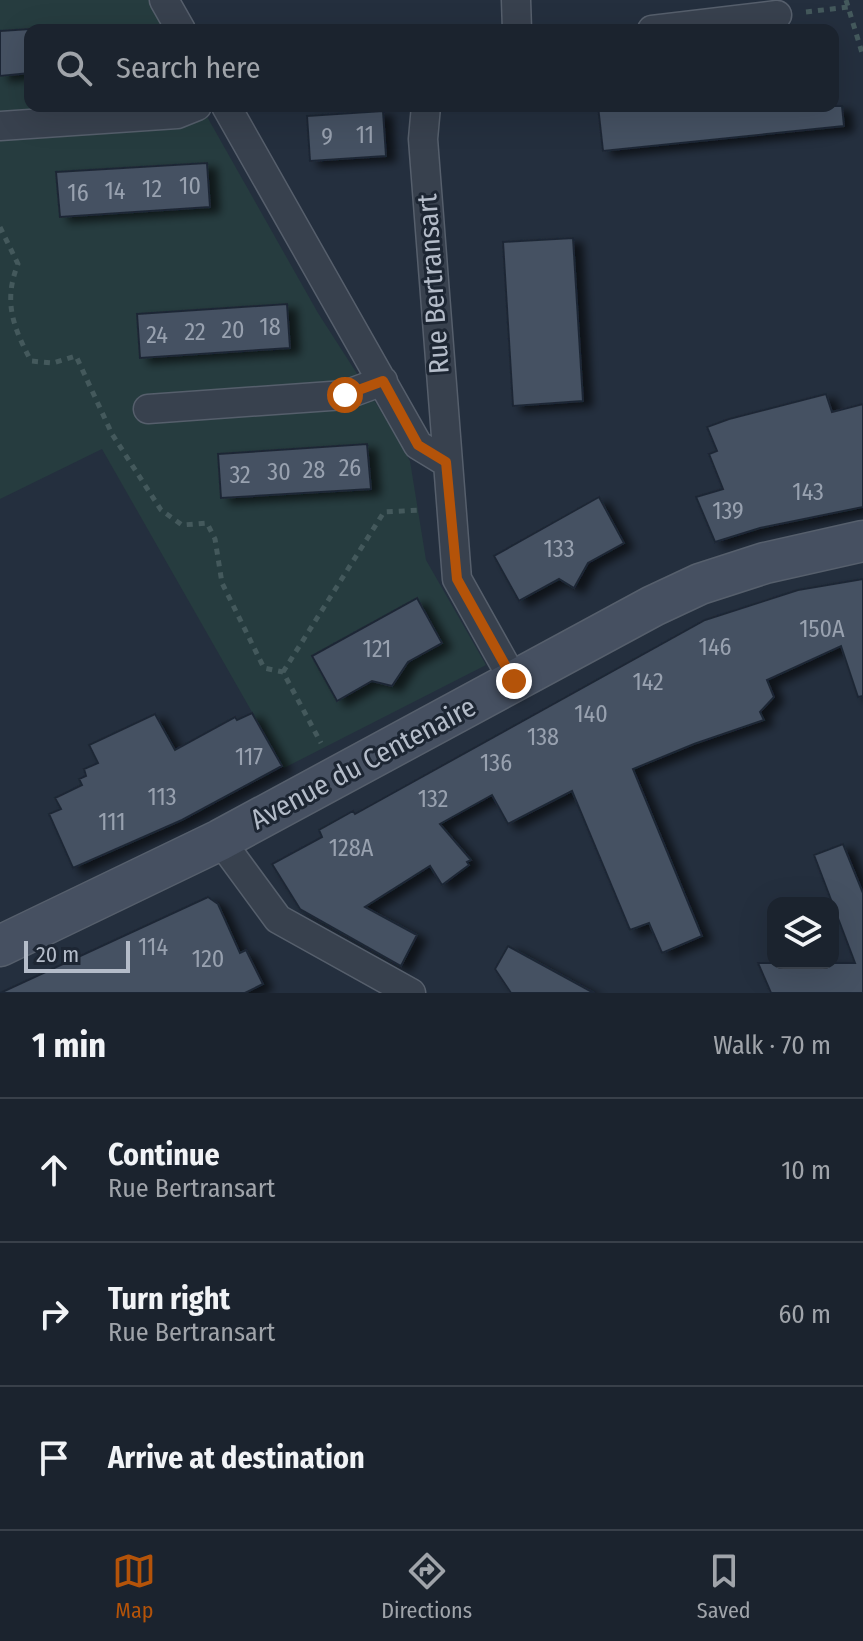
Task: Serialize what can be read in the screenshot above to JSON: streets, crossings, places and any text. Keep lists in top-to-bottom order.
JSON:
{
  "streets": {
    "main road": ["Avenue du Centenaire"],
    "street": ["Rue Bertransart"]
  },
  "crossings": [
    ["Rue Bertransart", "Avenue du Centenaire"]
  ],
  "house_numbers": [
    "11",
    "9",
    "10",
    "12",
    "14",
    "16",
    "18",
    "20",
    "22",
    "24",
    "26",
    "28",
    "30",
    "32",
    "143",
    "139",
    "133",
    "150A",
    "146",
    "121",
    "142",
    "140",
    "138",
    "117",
    "136",
    "113",
    "132",
    "111",
    "128A",
    "114",
    "120"
  ],
  "scale_bar": "20 m",
  "page": {
    "search": "Search here",
    "scale": "20 m",
    "heading": ["1 min", "Walk · 70 m"],
    "list": [
      ["Continue", "Rue Bertransart", "10 m"],
      ["Turn right", "Rue Bertransart", "60 m"],
      "Arrive at destination"
    ],
    "nav": ["Map", "Directions", "Saved"]
  }
}
